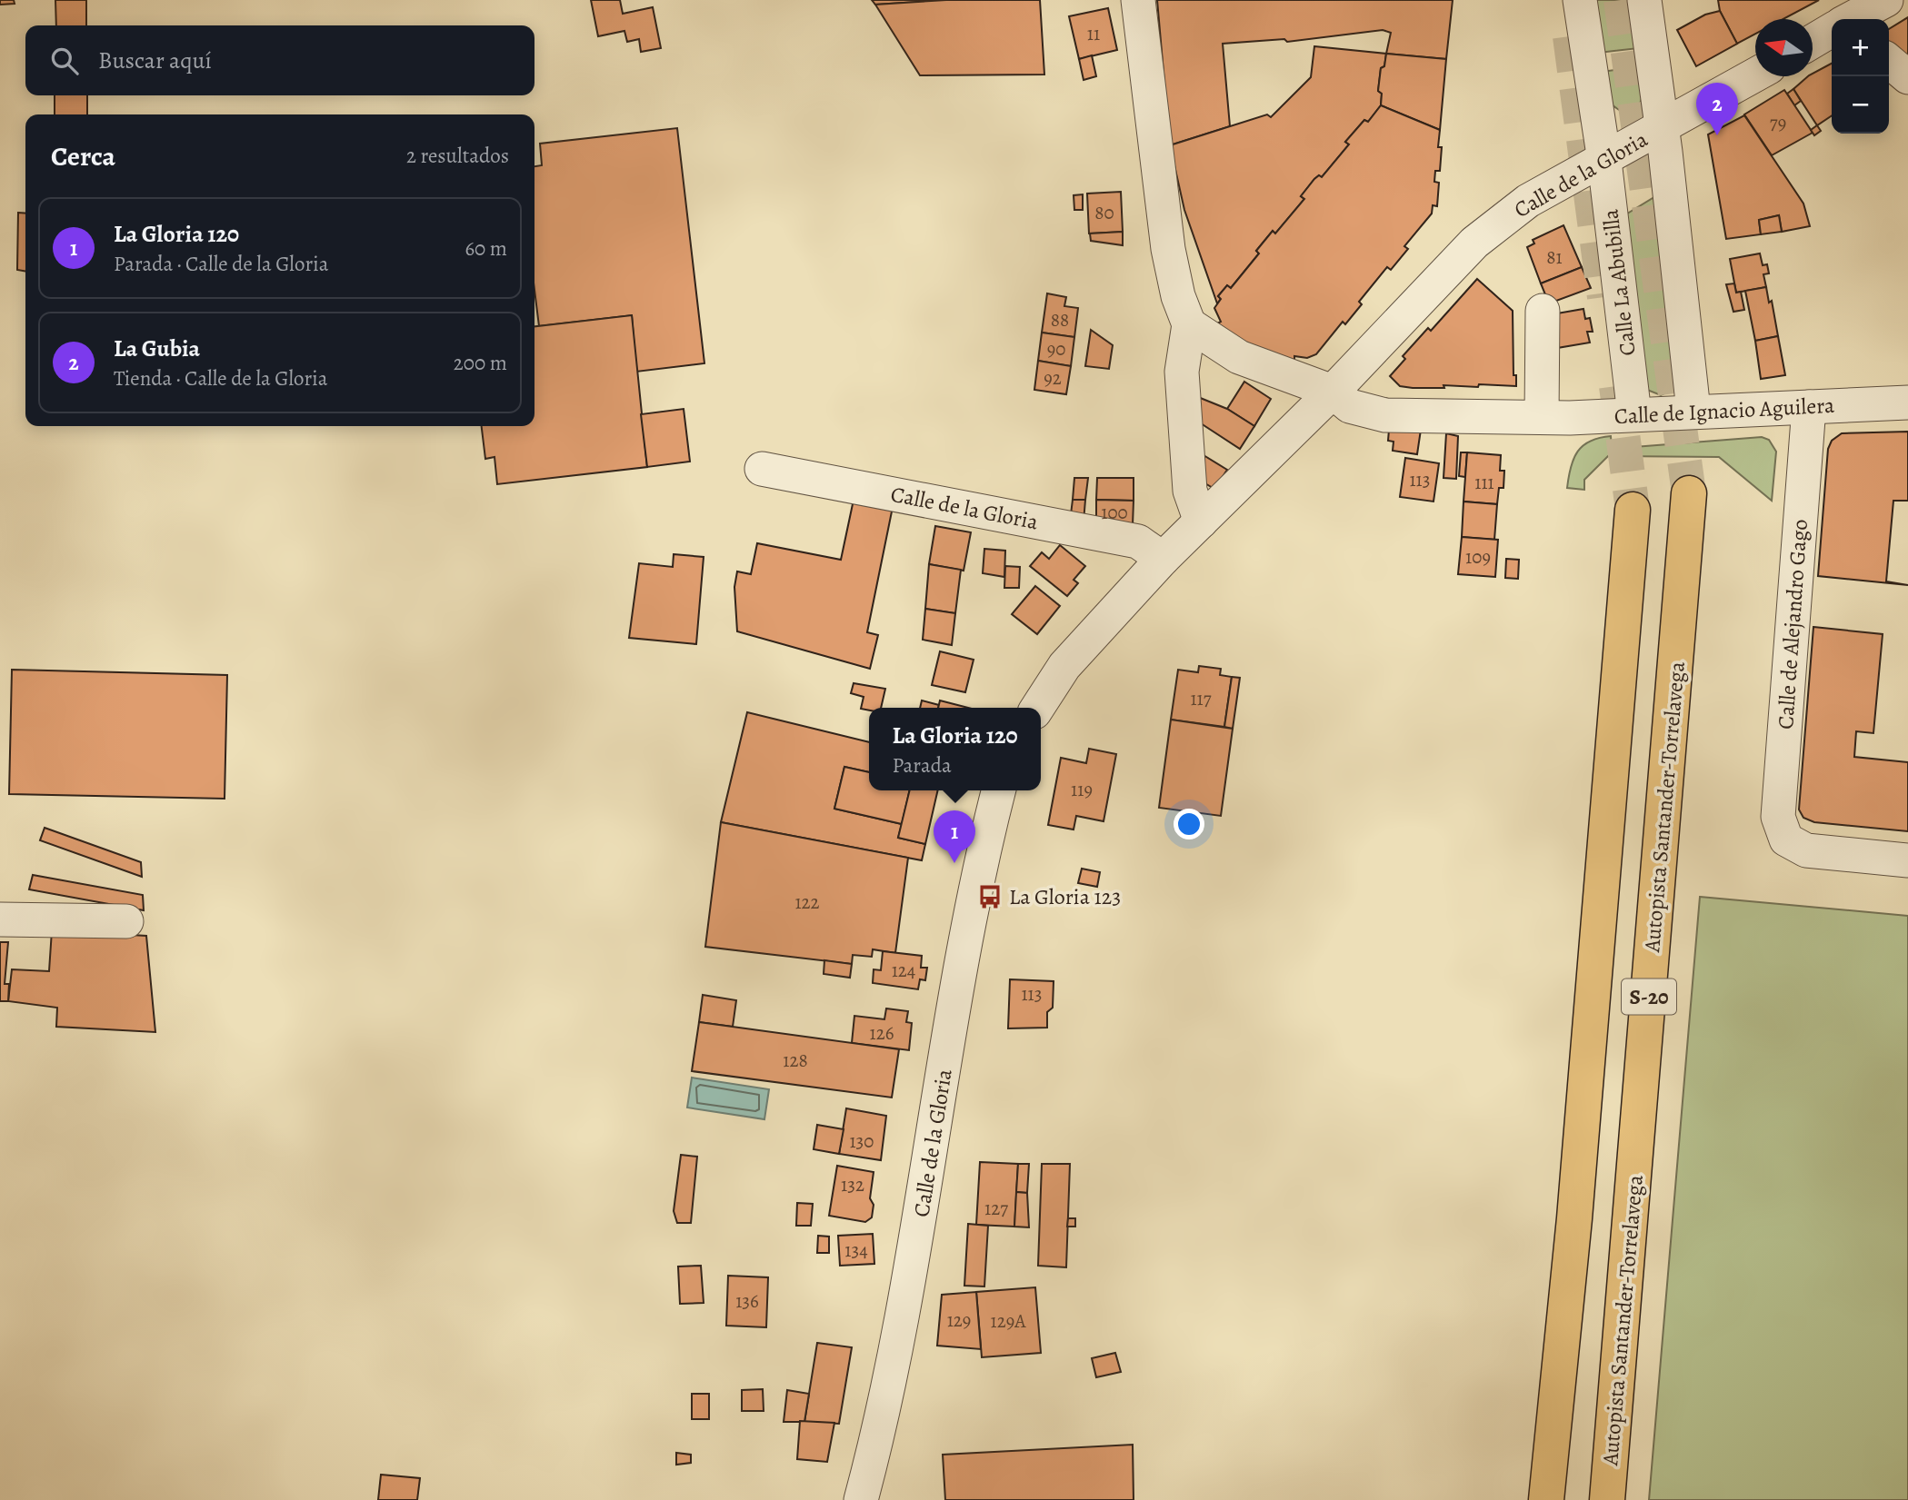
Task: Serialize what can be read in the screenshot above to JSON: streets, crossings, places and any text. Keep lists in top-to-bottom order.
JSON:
{
  "streets": {
    "highway": ["Autopista Santander-Torrelavega", "S-20"],
    "street": [
      "Calle de la Gloria",
      "Calle La Abubilla",
      "Calle de Ignacio Aguilera",
      "Calle de Alejandro Gago"
    ]
  },
  "crossings": [
    ["Calle de la Gloria", "Calle La Abubilla"],
    ["Calle de la Gloria", "Calle de Ignacio Aguilera"],
    ["Calle La Abubilla", "Calle de Ignacio Aguilera"],
    ["Calle de Ignacio Aguilera", "Calle de Alejandro Gago"]
  ],
  "places": {
    "bus stop": ["La Gloria 123"]
  },
  "house_numbers": [
    "11",
    "79",
    "80",
    "81",
    "88",
    "90",
    "92",
    "113",
    "111",
    "100",
    "109",
    "117",
    "119",
    "122",
    "124",
    "113",
    "126",
    "128",
    "130",
    "132",
    "127",
    "134",
    "136",
    "129",
    "129A"
  ],
  "north": "left",
  "page": {
    "map_buttons": ["+", "−"],
    "search": "Buscar aquí",
    "pins": ["2", "1"],
    "heading": ["Cerca", "2 resultados"],
    "list": [
      {
        "mark": "1",
        "name": "La Gloria 120",
        "note": "Parada · Calle de la Gloria",
        "value": "60 m"
      },
      {
        "mark": "2",
        "name": "La Gubia",
        "note": "Tienda · Calle de la Gloria",
        "value": "200 m"
      }
    ],
    "popup": ["La Gloria 120", "Parada"]
  }
}
